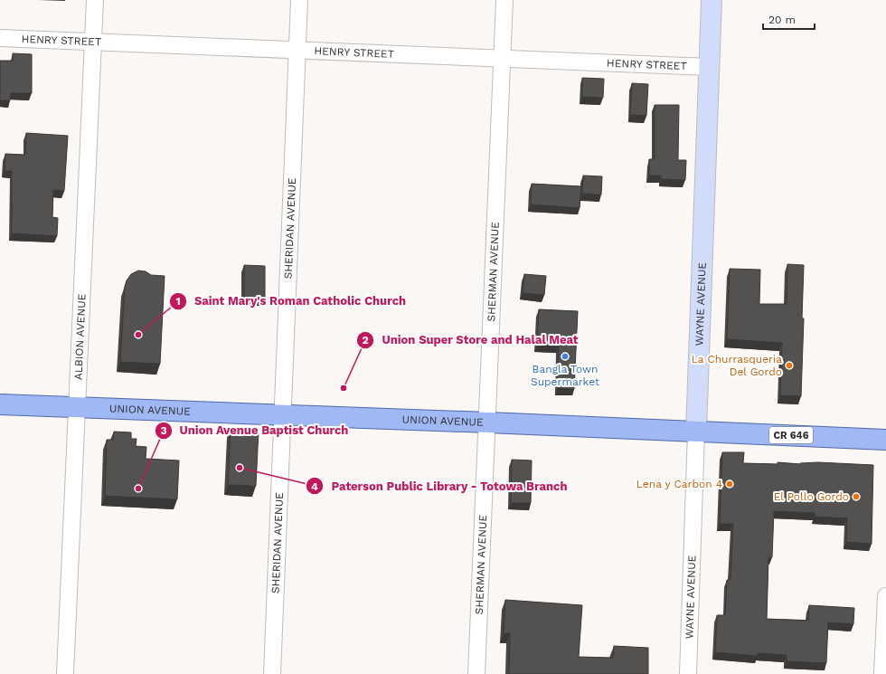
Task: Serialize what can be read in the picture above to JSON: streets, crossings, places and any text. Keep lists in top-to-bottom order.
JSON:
{
  "streets": {
    "main road": ["WAYNE AVENUE", "UNION AVENUE", "CR 646"],
    "street": [
      "HENRY STREET",
      "SHERIDAN AVENUE",
      "SHERMAN AVENUE",
      "ALBION AVENUE"
    ]
  },
  "crossings": [
    ["HENRY STREET", "SHERIDAN AVENUE"],
    ["HENRY STREET", "SHERMAN AVENUE"],
    ["HENRY STREET", "WAYNE AVENUE"],
    ["HENRY STREET", "ALBION AVENUE"],
    ["SHERIDAN AVENUE", "UNION AVENUE"],
    ["SHERMAN AVENUE", "UNION AVENUE"],
    ["WAYNE AVENUE", "UNION AVENUE"],
    ["ALBION AVENUE", "UNION AVENUE"]
  ],
  "places": [
    "Saint Mary's Roman Catholic Church",
    "Bangla Town Supermarket",
    "La Churrasqueria Del Gordo",
    "Union Super Store and Halal Meat",
    "Paterson Public Library - Totowa Branch",
    "Lena y Carbon 4",
    "Union Avenue Baptist Church",
    "El Pollo Gordo"
  ],
  "scale_bar": "20 m"
}
